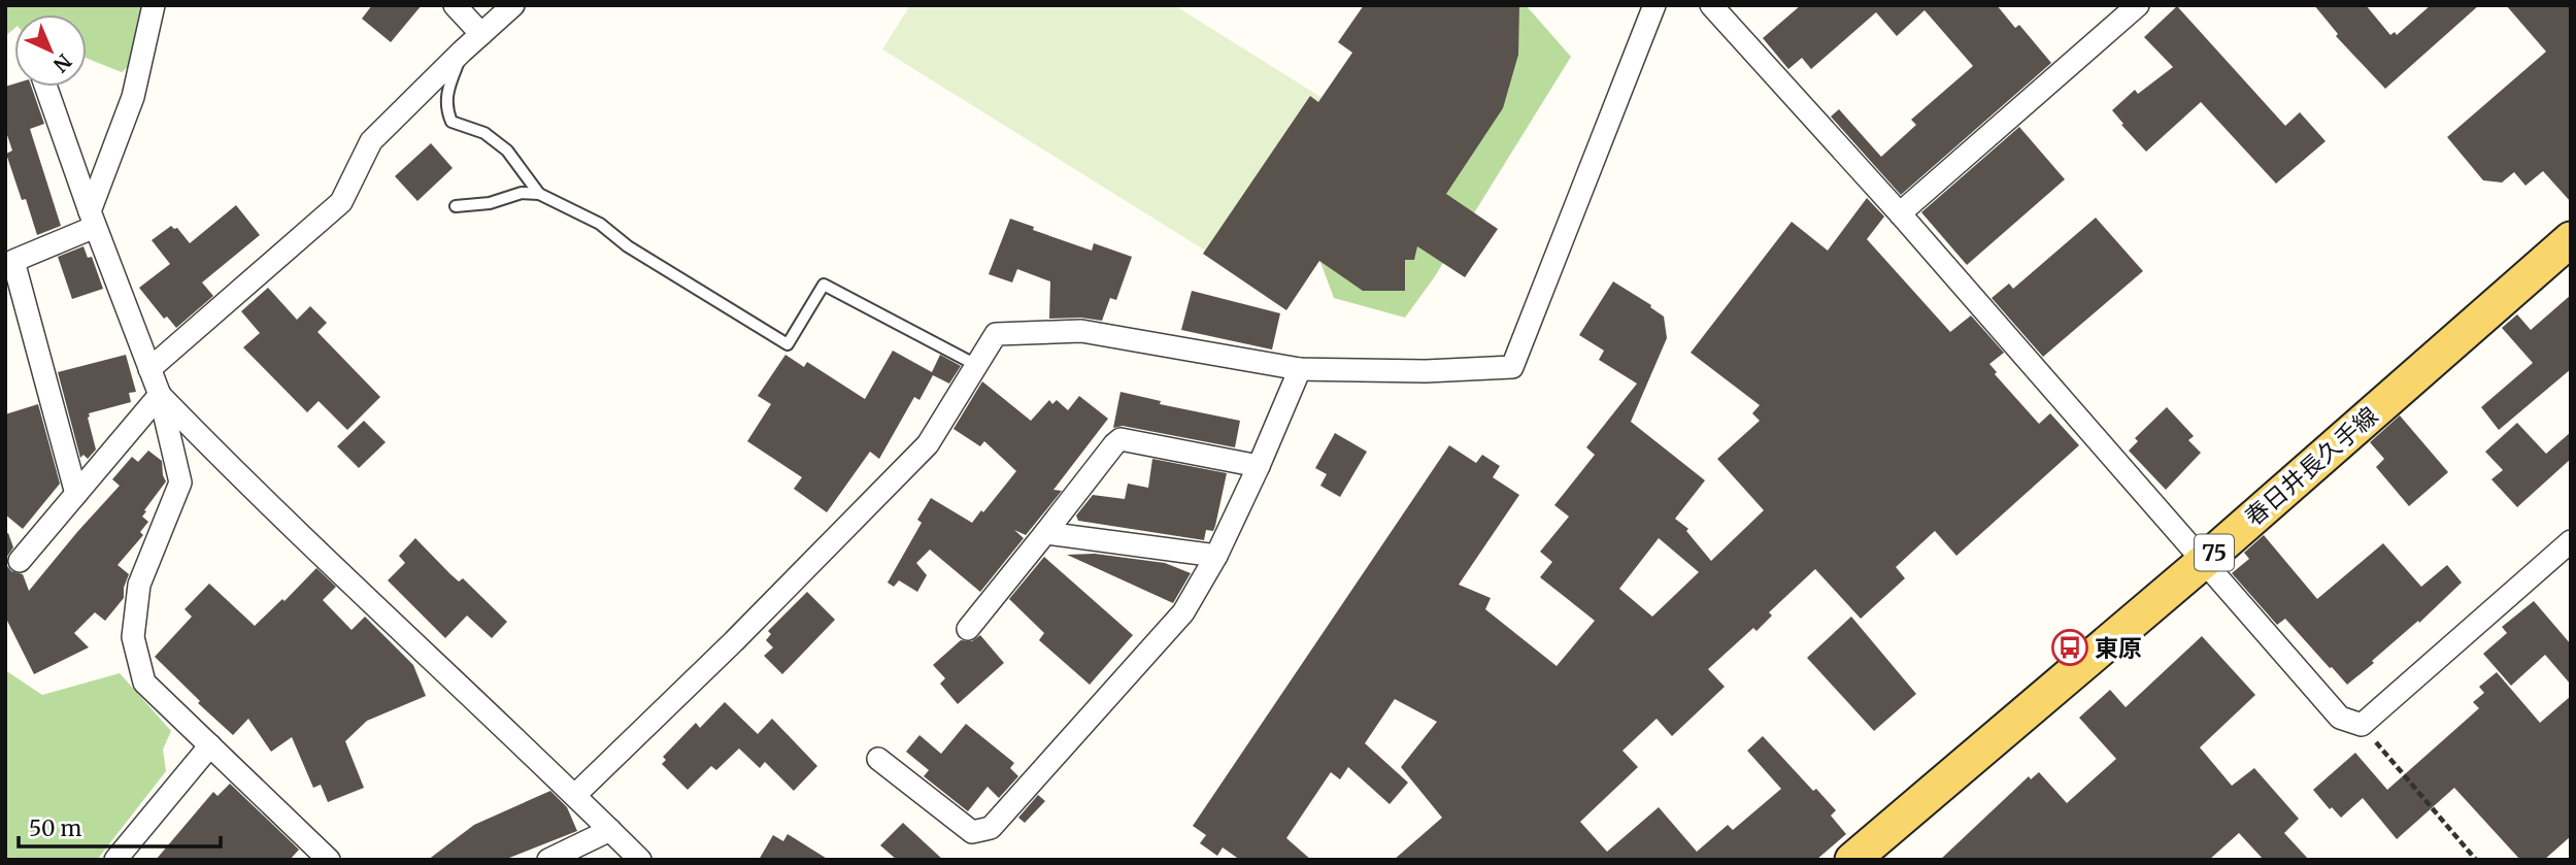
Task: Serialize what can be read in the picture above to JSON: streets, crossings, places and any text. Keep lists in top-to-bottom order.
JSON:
{
  "streets": {
    "main road": ["春日井長久手線", "75"]
  },
  "places": {
    "bus stop": ["東原"]
  },
  "scale_bar": "50 m",
  "north": "bottom right"
}
